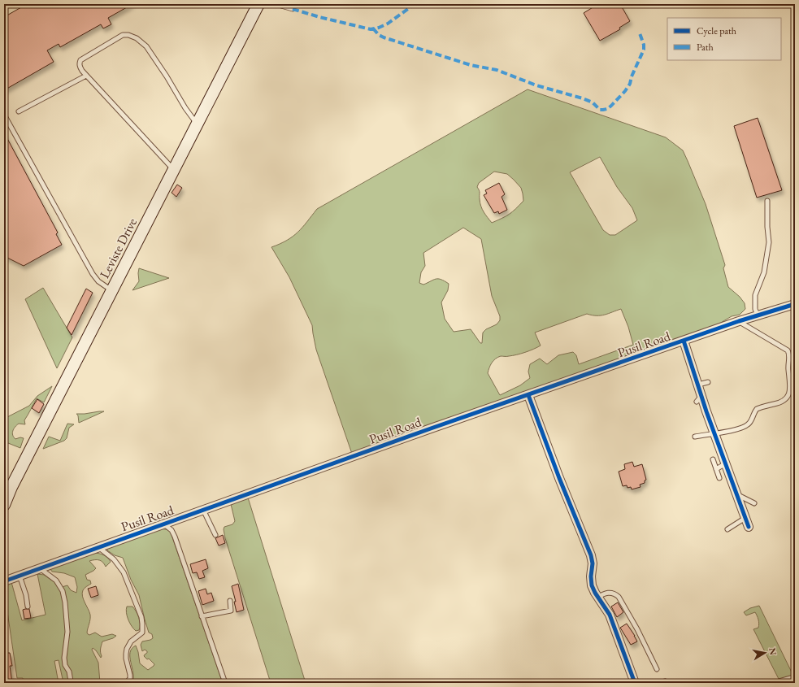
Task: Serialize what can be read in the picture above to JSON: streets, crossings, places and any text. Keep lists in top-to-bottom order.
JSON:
{
  "streets": {
    "main road": ["Leviste Drive"],
    "street": ["Pusil Road"]
  },
  "legend": ["Cycle path", "Path"],
  "north": "right"
}
